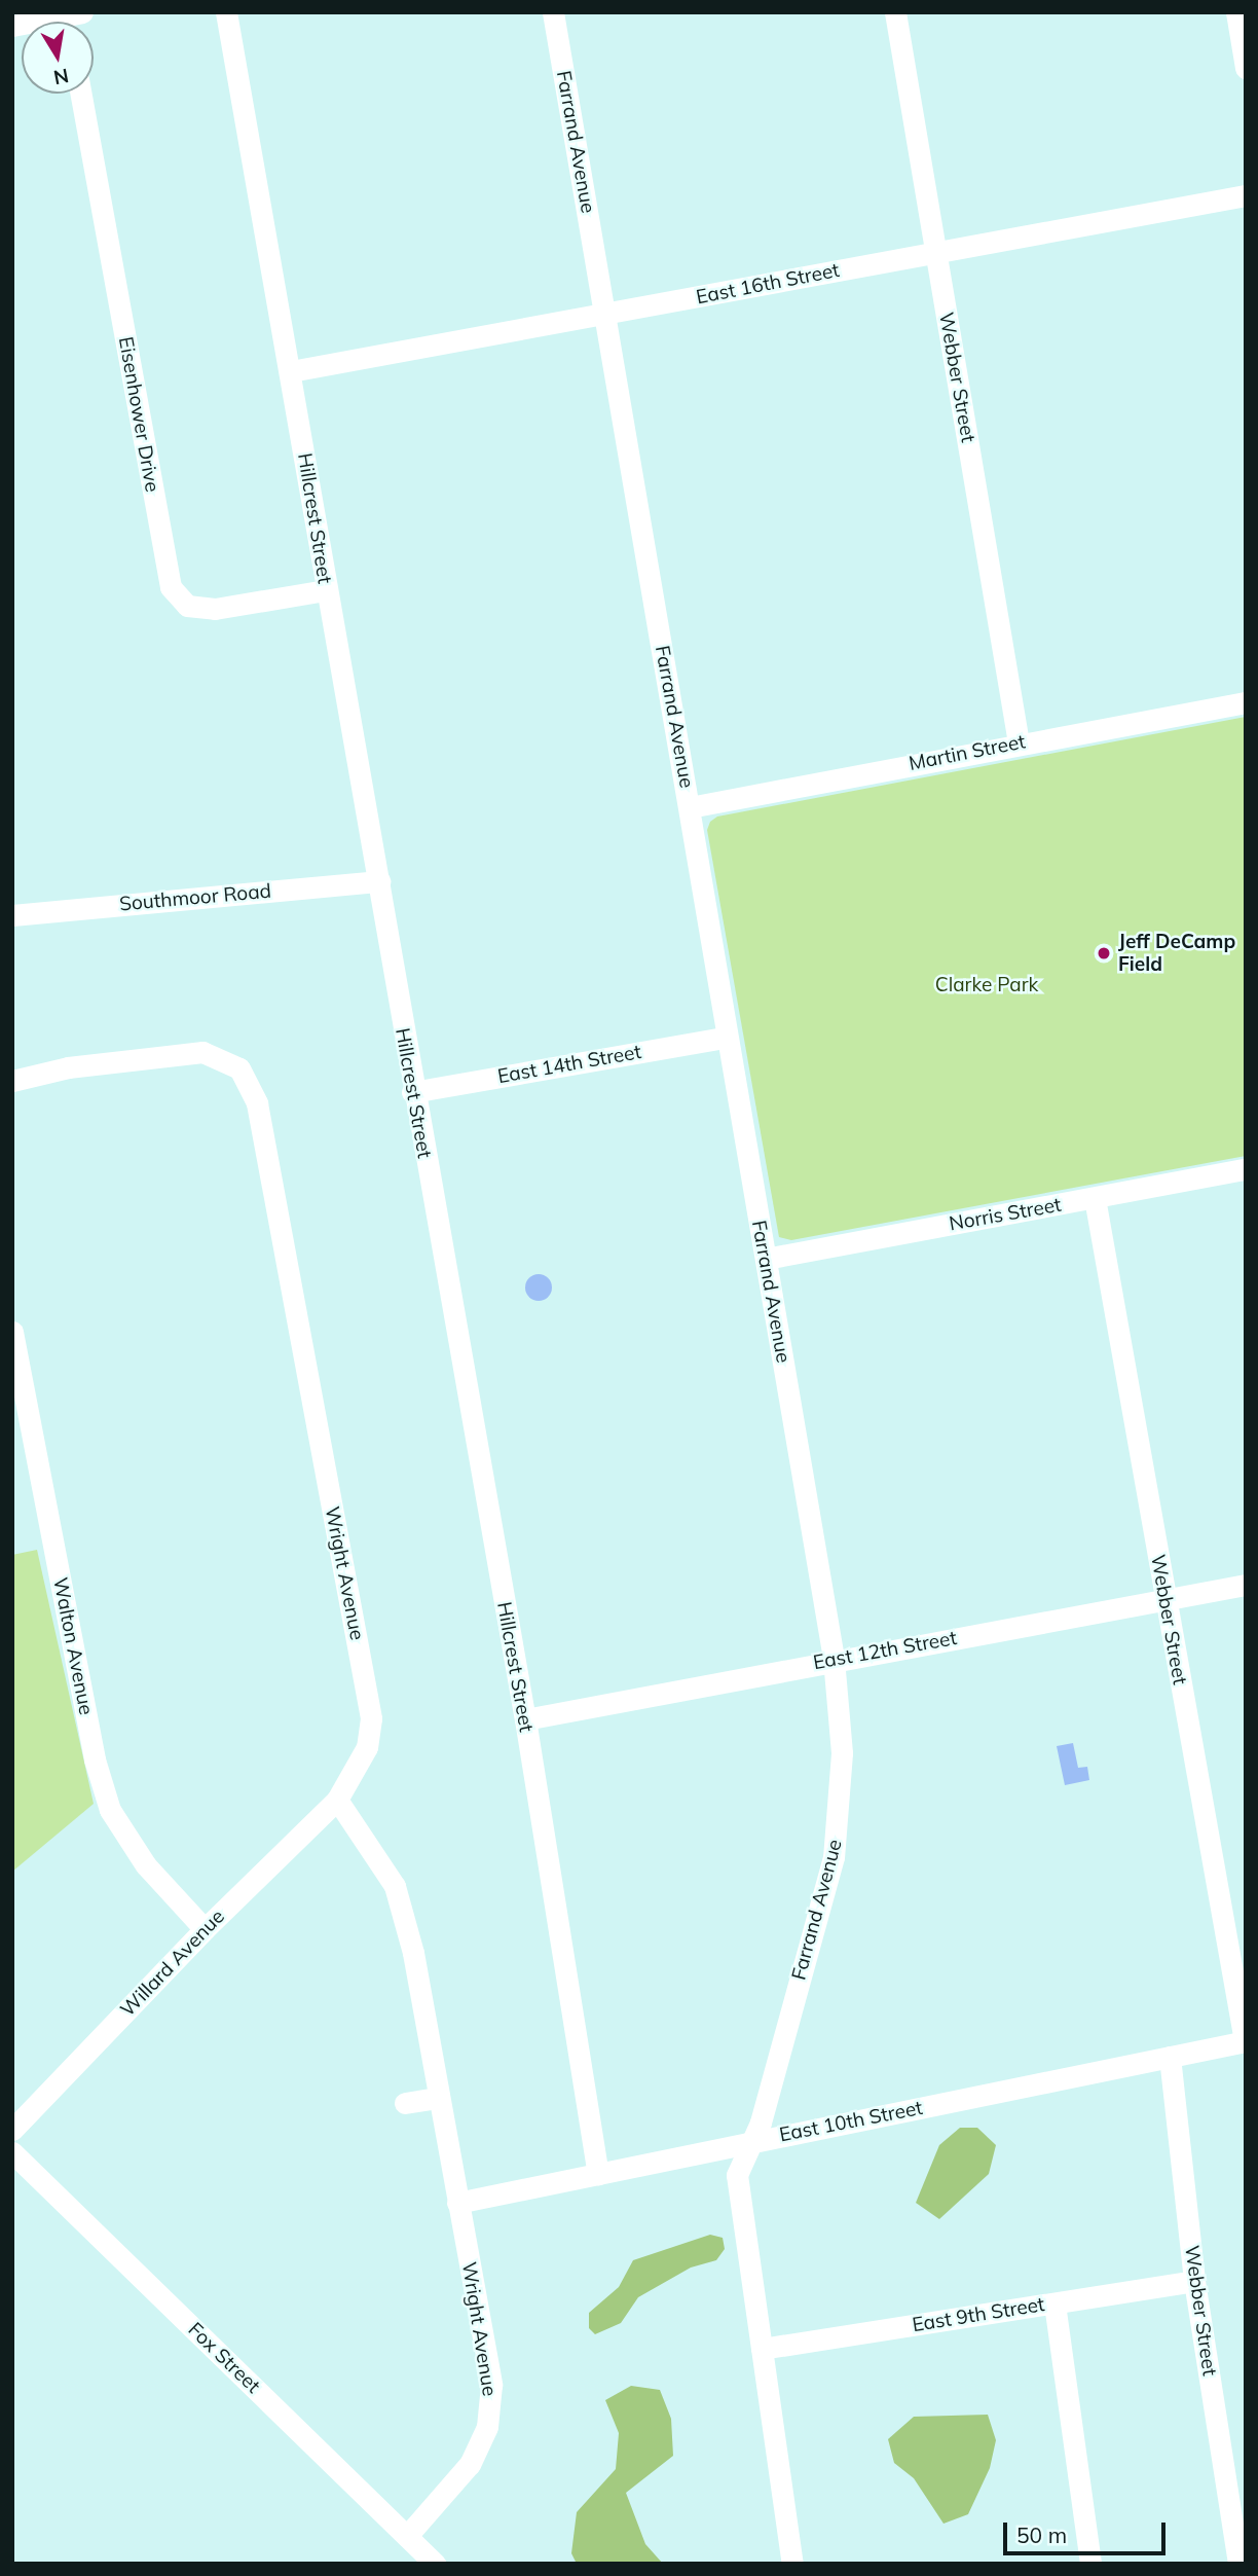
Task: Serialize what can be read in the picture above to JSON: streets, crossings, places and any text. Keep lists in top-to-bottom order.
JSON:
{
  "streets": {
    "street": [
      "Farrand Avenue",
      "East 16th Street",
      "Webber Street",
      "Eisenhower Drive",
      "Hillcrest Street",
      "Martin Street",
      "Southmoor Road",
      "East 14th Street",
      "Norris Street",
      "Wright Avenue",
      "Walton Avenue",
      "East 12th Street",
      "Willard Avenue",
      "East 10th Street",
      "East 9th Street",
      "Fox Street"
    ]
  },
  "crossings": [
    ["Farrand Avenue", "East 16th Street"],
    ["Farrand Avenue", "Martin Street"],
    ["Farrand Avenue", "East 14th Street"],
    ["Farrand Avenue", "Norris Street"],
    ["Farrand Avenue", "East 12th Street"],
    ["Farrand Avenue", "East 10th Street"],
    ["Farrand Avenue", "East 9th Street"],
    ["East 16th Street", "Webber Street"],
    ["East 16th Street", "Hillcrest Street"],
    ["Webber Street", "Martin Street"],
    ["Webber Street", "Norris Street"],
    ["Webber Street", "East 12th Street"],
    ["Webber Street", "East 10th Street"],
    ["Webber Street", "East 9th Street"],
    ["Eisenhower Drive", "Hillcrest Street"],
    ["Hillcrest Street", "Southmoor Road"],
    ["Hillcrest Street", "East 14th Street"],
    ["Hillcrest Street", "East 12th Street"],
    ["Hillcrest Street", "East 10th Street"],
    ["Wright Avenue", "Willard Avenue"],
    ["Wright Avenue", "East 10th Street"],
    ["Wright Avenue", "Fox Street"],
    ["Walton Avenue", "Willard Avenue"]
  ],
  "parks": ["Clarke Park"],
  "places": ["Jeff DeCamp Field"],
  "scale_bar": "50 m",
  "north": "bottom"
}
